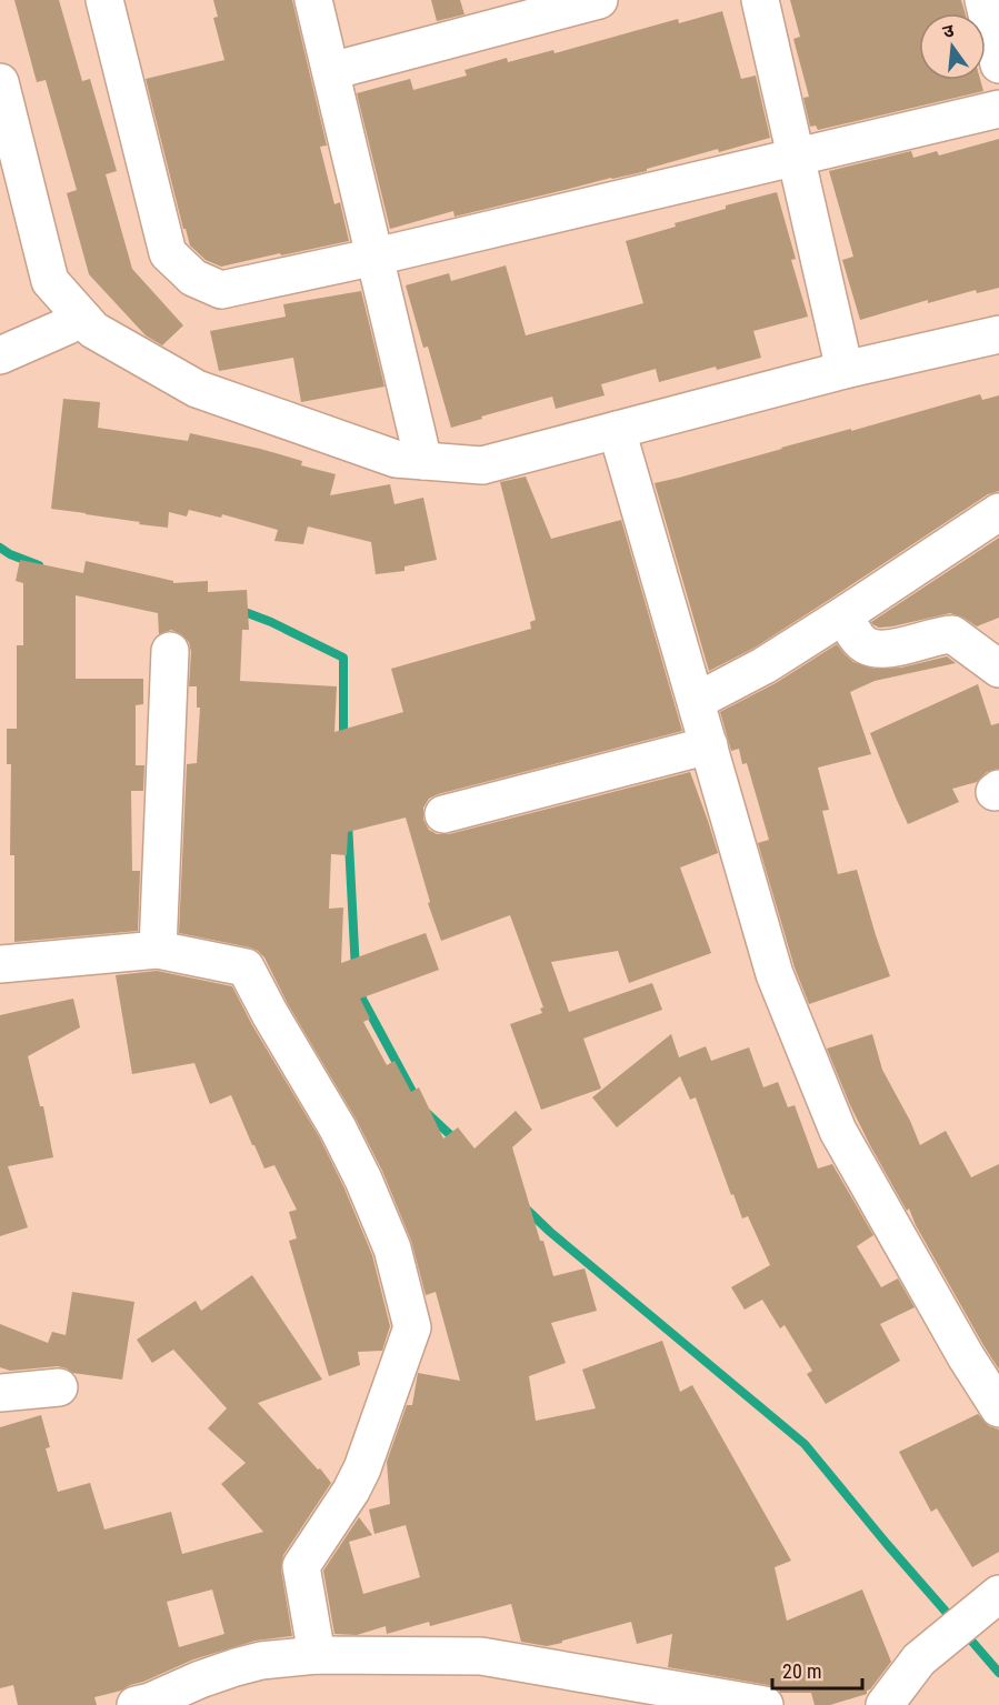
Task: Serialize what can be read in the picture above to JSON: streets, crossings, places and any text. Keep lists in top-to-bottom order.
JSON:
{
  "scale_bar": "20 m",
  "north": "top"
}
